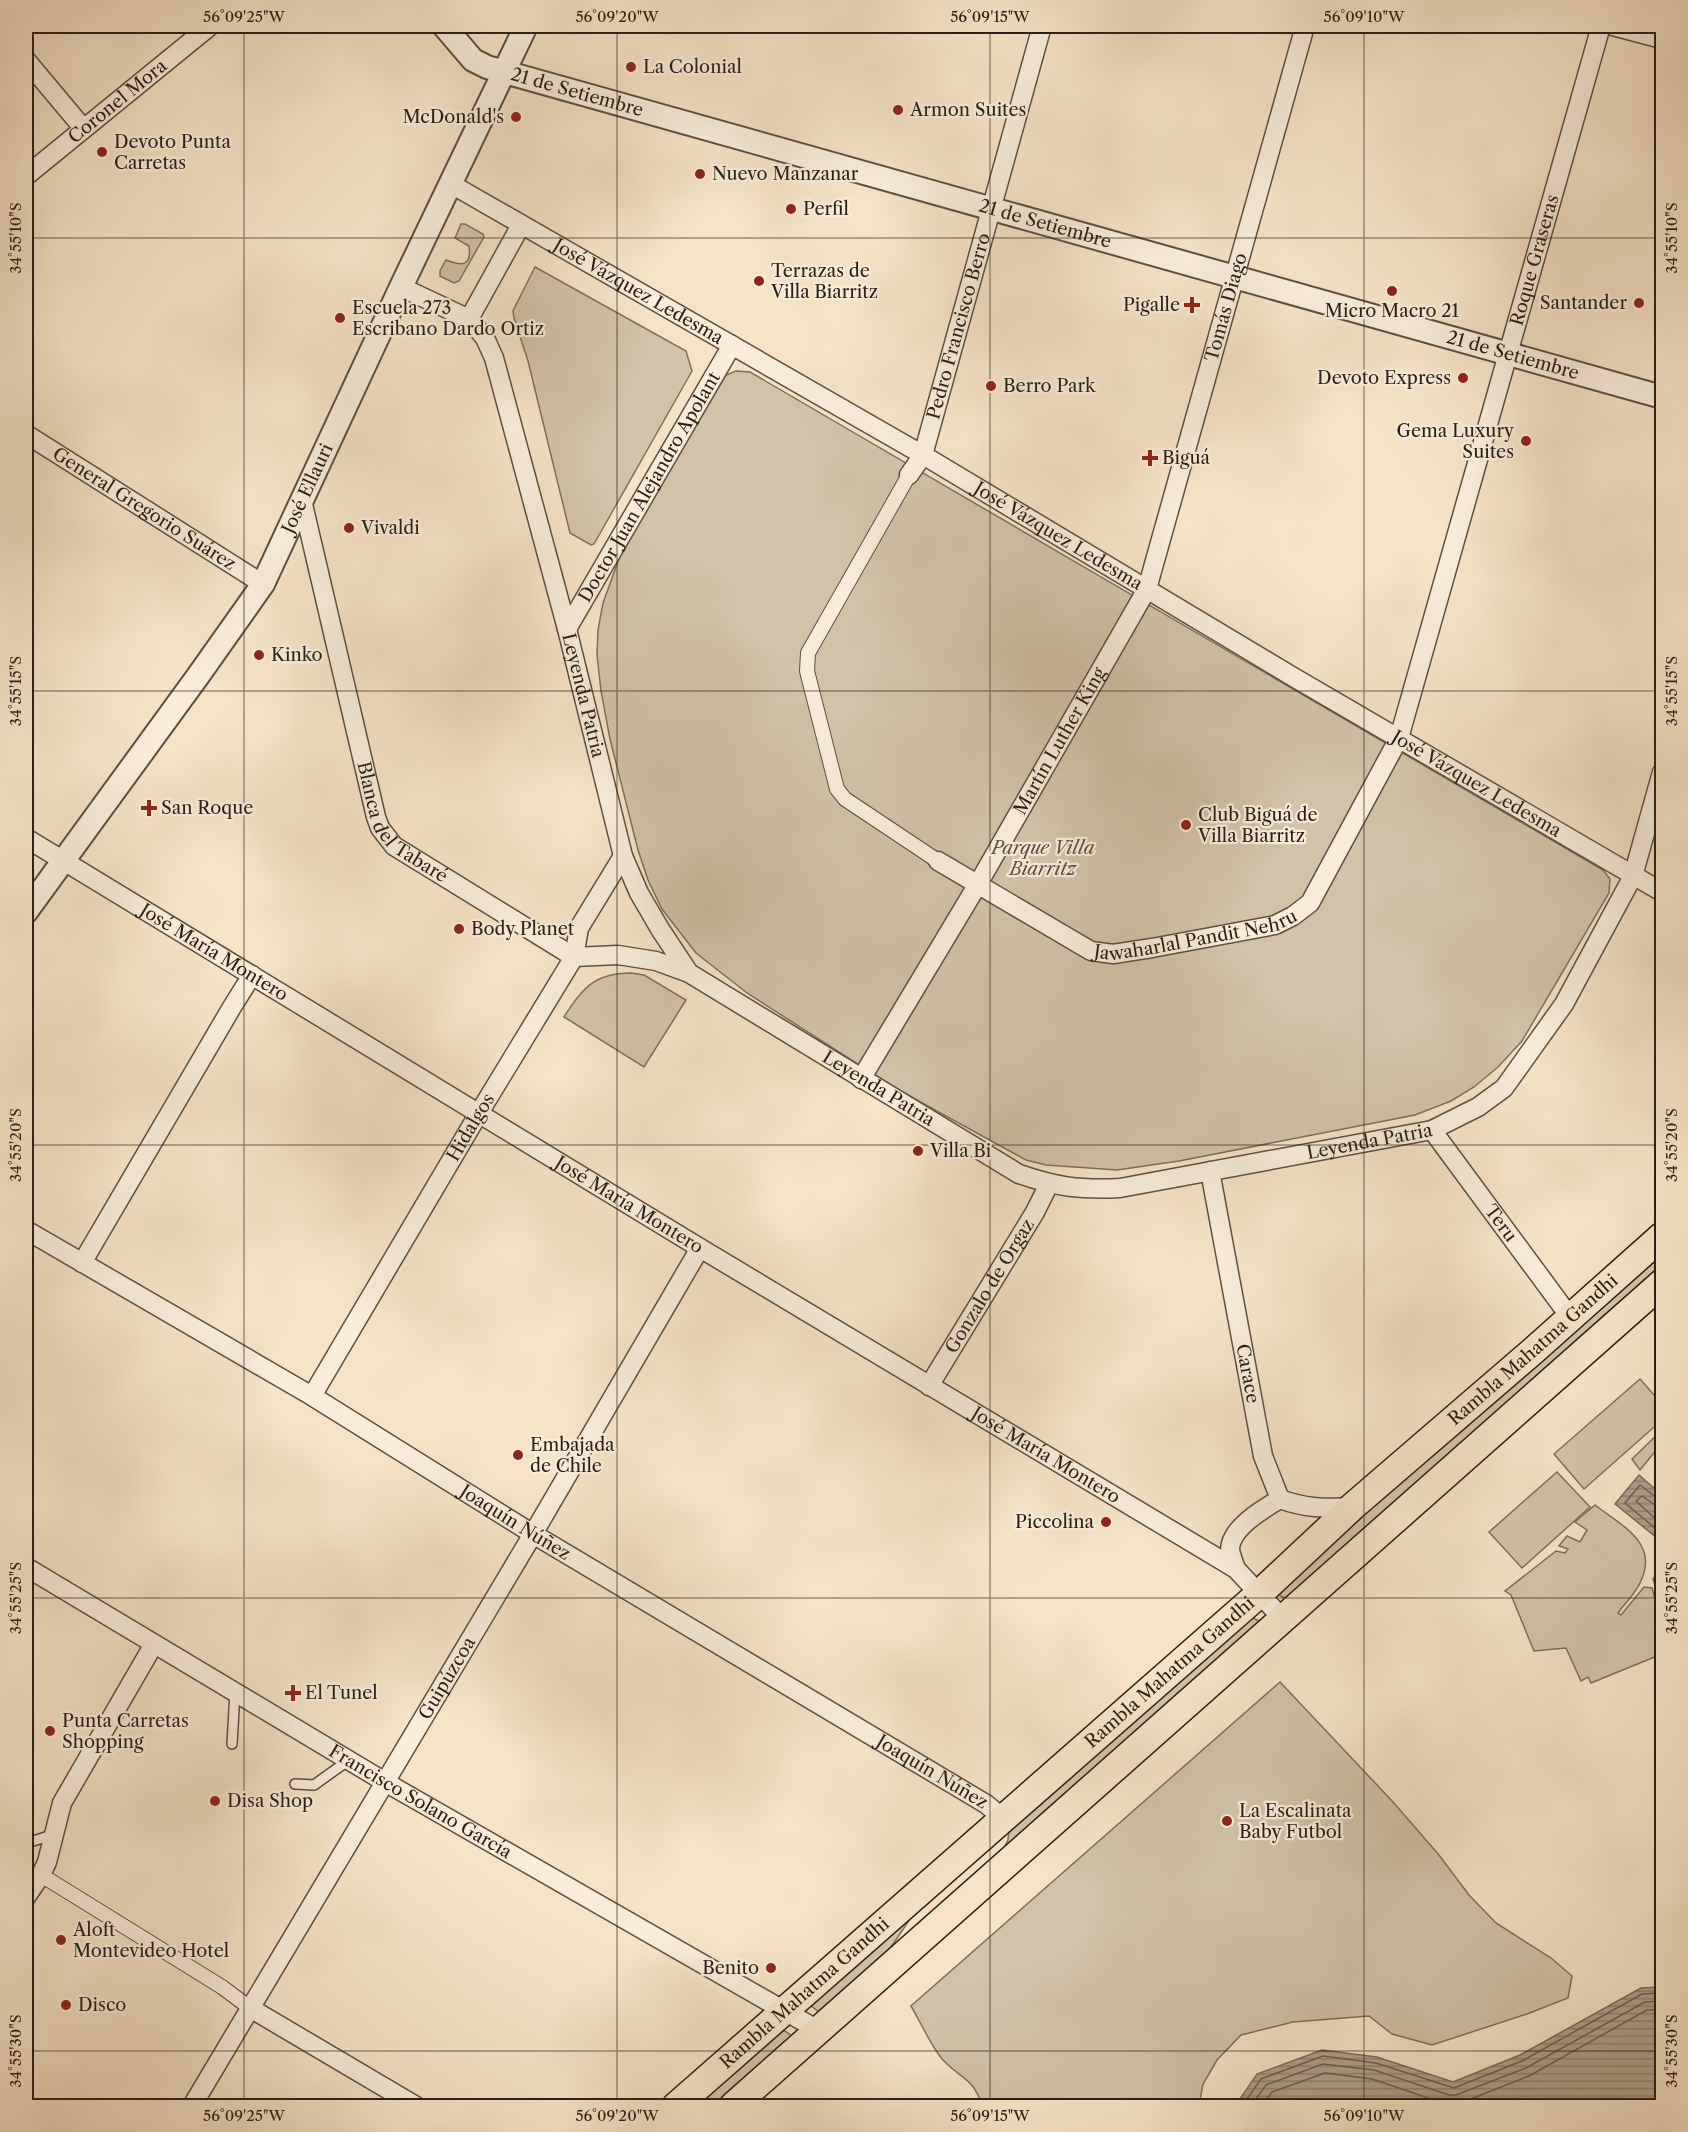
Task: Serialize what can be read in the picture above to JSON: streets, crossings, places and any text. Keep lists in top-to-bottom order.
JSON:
{
  "streets": {
    "main road": ["Rambla Mahatma Gandhi"],
    "street": [
      "21 de Setiembre",
      "Coronel Mora",
      "Roque Graseras",
      "José Vázquez Ledesma",
      "Tomás Diago",
      "Pedro Francisco Berro",
      "Doctor Juan Alejandro Apolant",
      "José Ellauri",
      "General Gregorio Suárez",
      "Leyenda Patria",
      "Martín Luther King",
      "Blanca del Tabaré",
      "Jawaharlal Pandit Nehru",
      "José María Montero",
      "Hidalgos",
      "Teru",
      "Gonzalo de Orgaz",
      "Carace",
      "Joaquín Núñez",
      "Guipúzcoa",
      "Francisco Solano García"
    ]
  },
  "crossings": [
    ["21 de Setiembre", "Roque Graseras"],
    ["21 de Setiembre", "Tomás Diago"],
    ["21 de Setiembre", "Pedro Francisco Berro"],
    ["21 de Setiembre", "José Ellauri"],
    ["Roque Graseras", "José Vázquez Ledesma"],
    ["Roque Graseras", "Jawaharlal Pandit Nehru"],
    ["José Vázquez Ledesma", "Tomás Diago"],
    ["José Vázquez Ledesma", "Pedro Francisco Berro"],
    ["José Vázquez Ledesma", "Doctor Juan Alejandro Apolant"],
    ["José Vázquez Ledesma", "José Ellauri"],
    ["José Vázquez Ledesma", "Leyenda Patria"],
    ["José Vázquez Ledesma", "Martín Luther King"],
    ["José Vázquez Ledesma", "Jawaharlal Pandit Nehru"],
    ["Tomás Diago", "Martín Luther King"],
    ["Pedro Francisco Berro", "Jawaharlal Pandit Nehru"],
    ["Doctor Juan Alejandro Apolant", "Leyenda Patria"],
    ["José Ellauri", "General Gregorio Suárez"],
    ["José Ellauri", "Leyenda Patria"],
    ["José Ellauri", "Blanca del Tabaré"],
    ["José Ellauri", "José María Montero"],
    ["Leyenda Patria", "Martín Luther King"],
    ["Leyenda Patria", "Hidalgos"],
    ["Leyenda Patria", "Teru"],
    ["Leyenda Patria", "Gonzalo de Orgaz"],
    ["Leyenda Patria", "Carace"],
    ["Martín Luther King", "Jawaharlal Pandit Nehru"],
    ["Blanca del Tabaré", "Hidalgos"],
    ["José María Montero", "Hidalgos"],
    ["José María Montero", "Gonzalo de Orgaz"],
    ["José María Montero", "Rambla Mahatma Gandhi"],
    ["José María Montero", "Guipúzcoa"],
    ["Hidalgos", "Joaquín Núñez"],
    ["Teru", "Rambla Mahatma Gandhi"],
    ["Rambla Mahatma Gandhi", "Joaquín Núñez"],
    ["Rambla Mahatma Gandhi", "Francisco Solano García"],
    ["Joaquín Núñez", "Guipúzcoa"],
    ["Guipúzcoa", "Francisco Solano García"]
  ],
  "parks": ["Parque Villa Biarritz"],
  "places": {
    "other": [
      "La Colonial",
      "Armon Suites",
      "McDonald's",
      "Devoto Punta Carretas",
      "Nuevo Manzanar",
      "Perfil",
      "Terrazas de Villa Biarritz",
      "Micro Macro 21",
      "Santander",
      "Escuela 273 Escribano Dardo Ortiz",
      "Devoto Express",
      "Berro Park",
      "Gema Luxury Suites",
      "Vivaldi",
      "Kinko",
      "Club Biguá de Villa Biarritz",
      "Body Planet",
      "Villa Bi",
      "Embajada de Chile",
      "Piccolina",
      "Punta Carretas Shopping",
      "Disa Shop",
      "La Escalinata Baby Futbol",
      "Aloft Montevideo Hotel",
      "Benito",
      "Disco"
    ],
    "health": [
      "Pigalle",
      "Biguá",
      "San Roque",
      "El Tunel"
    ]
  },
  "coordinates": [
    "56°09'25\"W",
    "56°09'20\"W",
    "56°09'15\"W",
    "56°09'10\"W",
    "34°55'10\"S",
    "34°55'15\"S",
    "34°55'20\"S",
    "34°55'25\"S",
    "34°55'30\"S"
  ]
}
